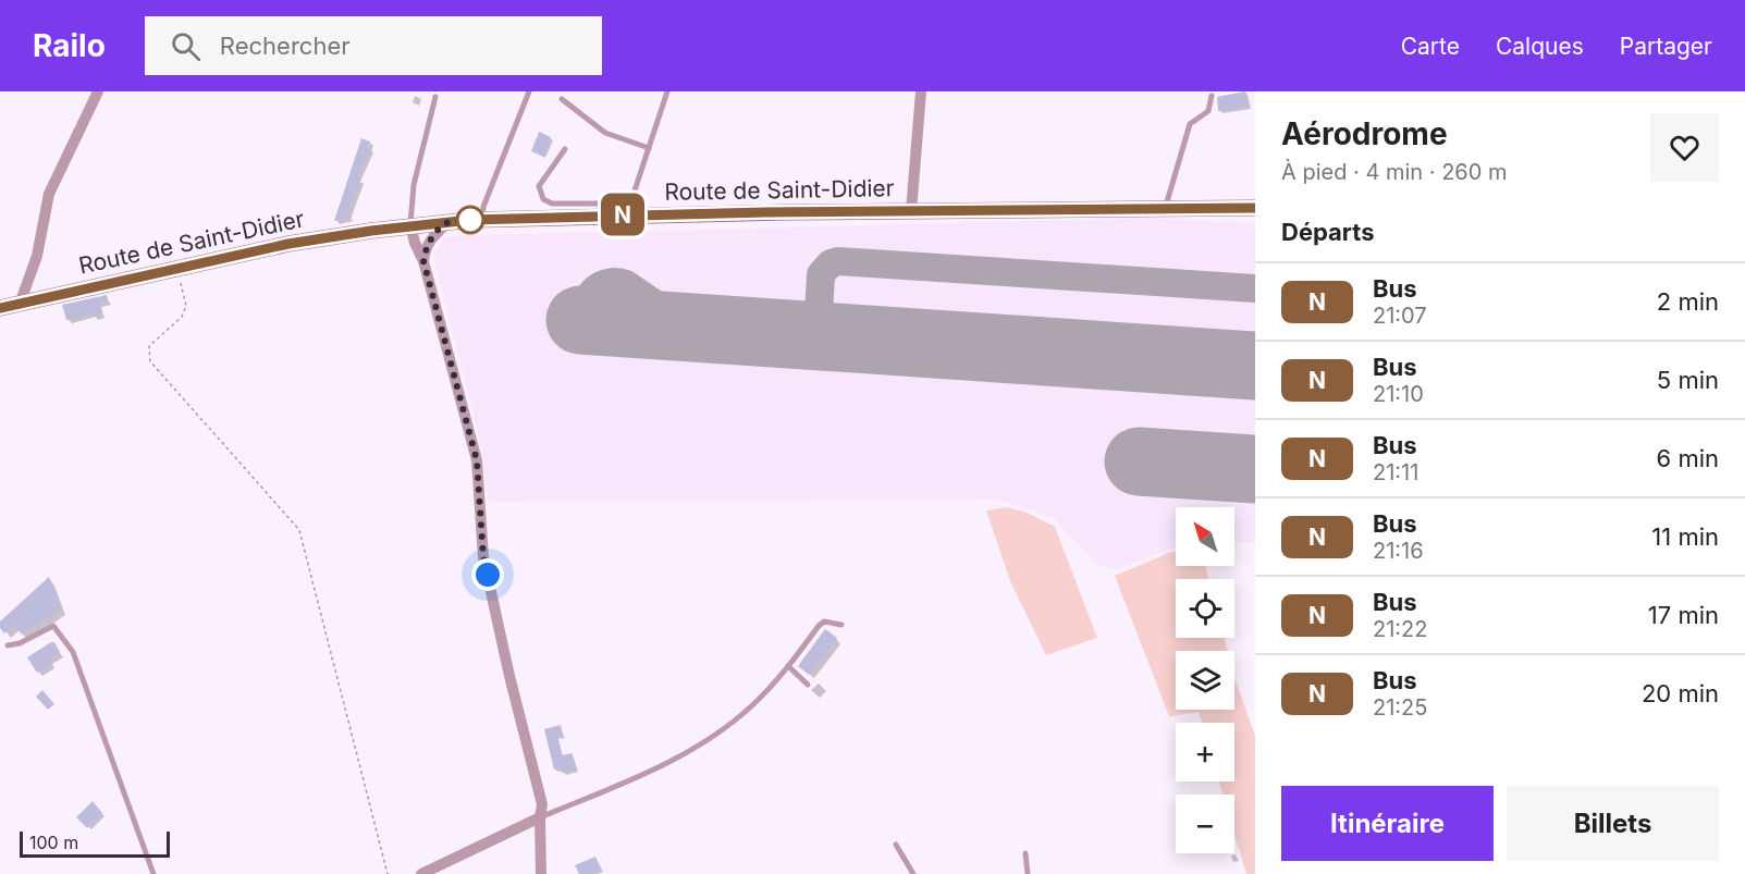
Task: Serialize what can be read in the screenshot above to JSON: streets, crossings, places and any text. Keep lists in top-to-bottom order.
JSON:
{
  "streets": {
    "main road": ["Route de Saint-Didier"]
  },
  "lines": ["bus line N"],
  "scale_bar": "100 m",
  "north": "top left",
  "page": {
    "header": "Railo",
    "search": "Rechercher",
    "nav": ["Carte", "Calques", "Partager"],
    "on_map": "N",
    "heading": [
      ["Aérodrome", "À pied · 4 min · 260 m"],
      "Départs"
    ],
    "list": [
      {
        "mark": "N",
        "name": "Bus",
        "note": "21:07",
        "value": "2 min"
      },
      {
        "mark": "N",
        "name": "Bus",
        "note": "21:10",
        "value": "5 min"
      },
      {
        "mark": "N",
        "name": "Bus",
        "note": "21:11",
        "value": "6 min"
      },
      {
        "mark": "N",
        "name": "Bus",
        "note": "21:16",
        "value": "11 min"
      },
      {
        "mark": "N",
        "name": "Bus",
        "note": "21:22",
        "value": "17 min"
      },
      {
        "mark": "N",
        "name": "Bus",
        "note": "21:25",
        "value": "20 min"
      }
    ],
    "map_buttons": ["+", "−"],
    "buttons": ["Itinéraire", "Billets"],
    "scale": "100 m"
  }
}
